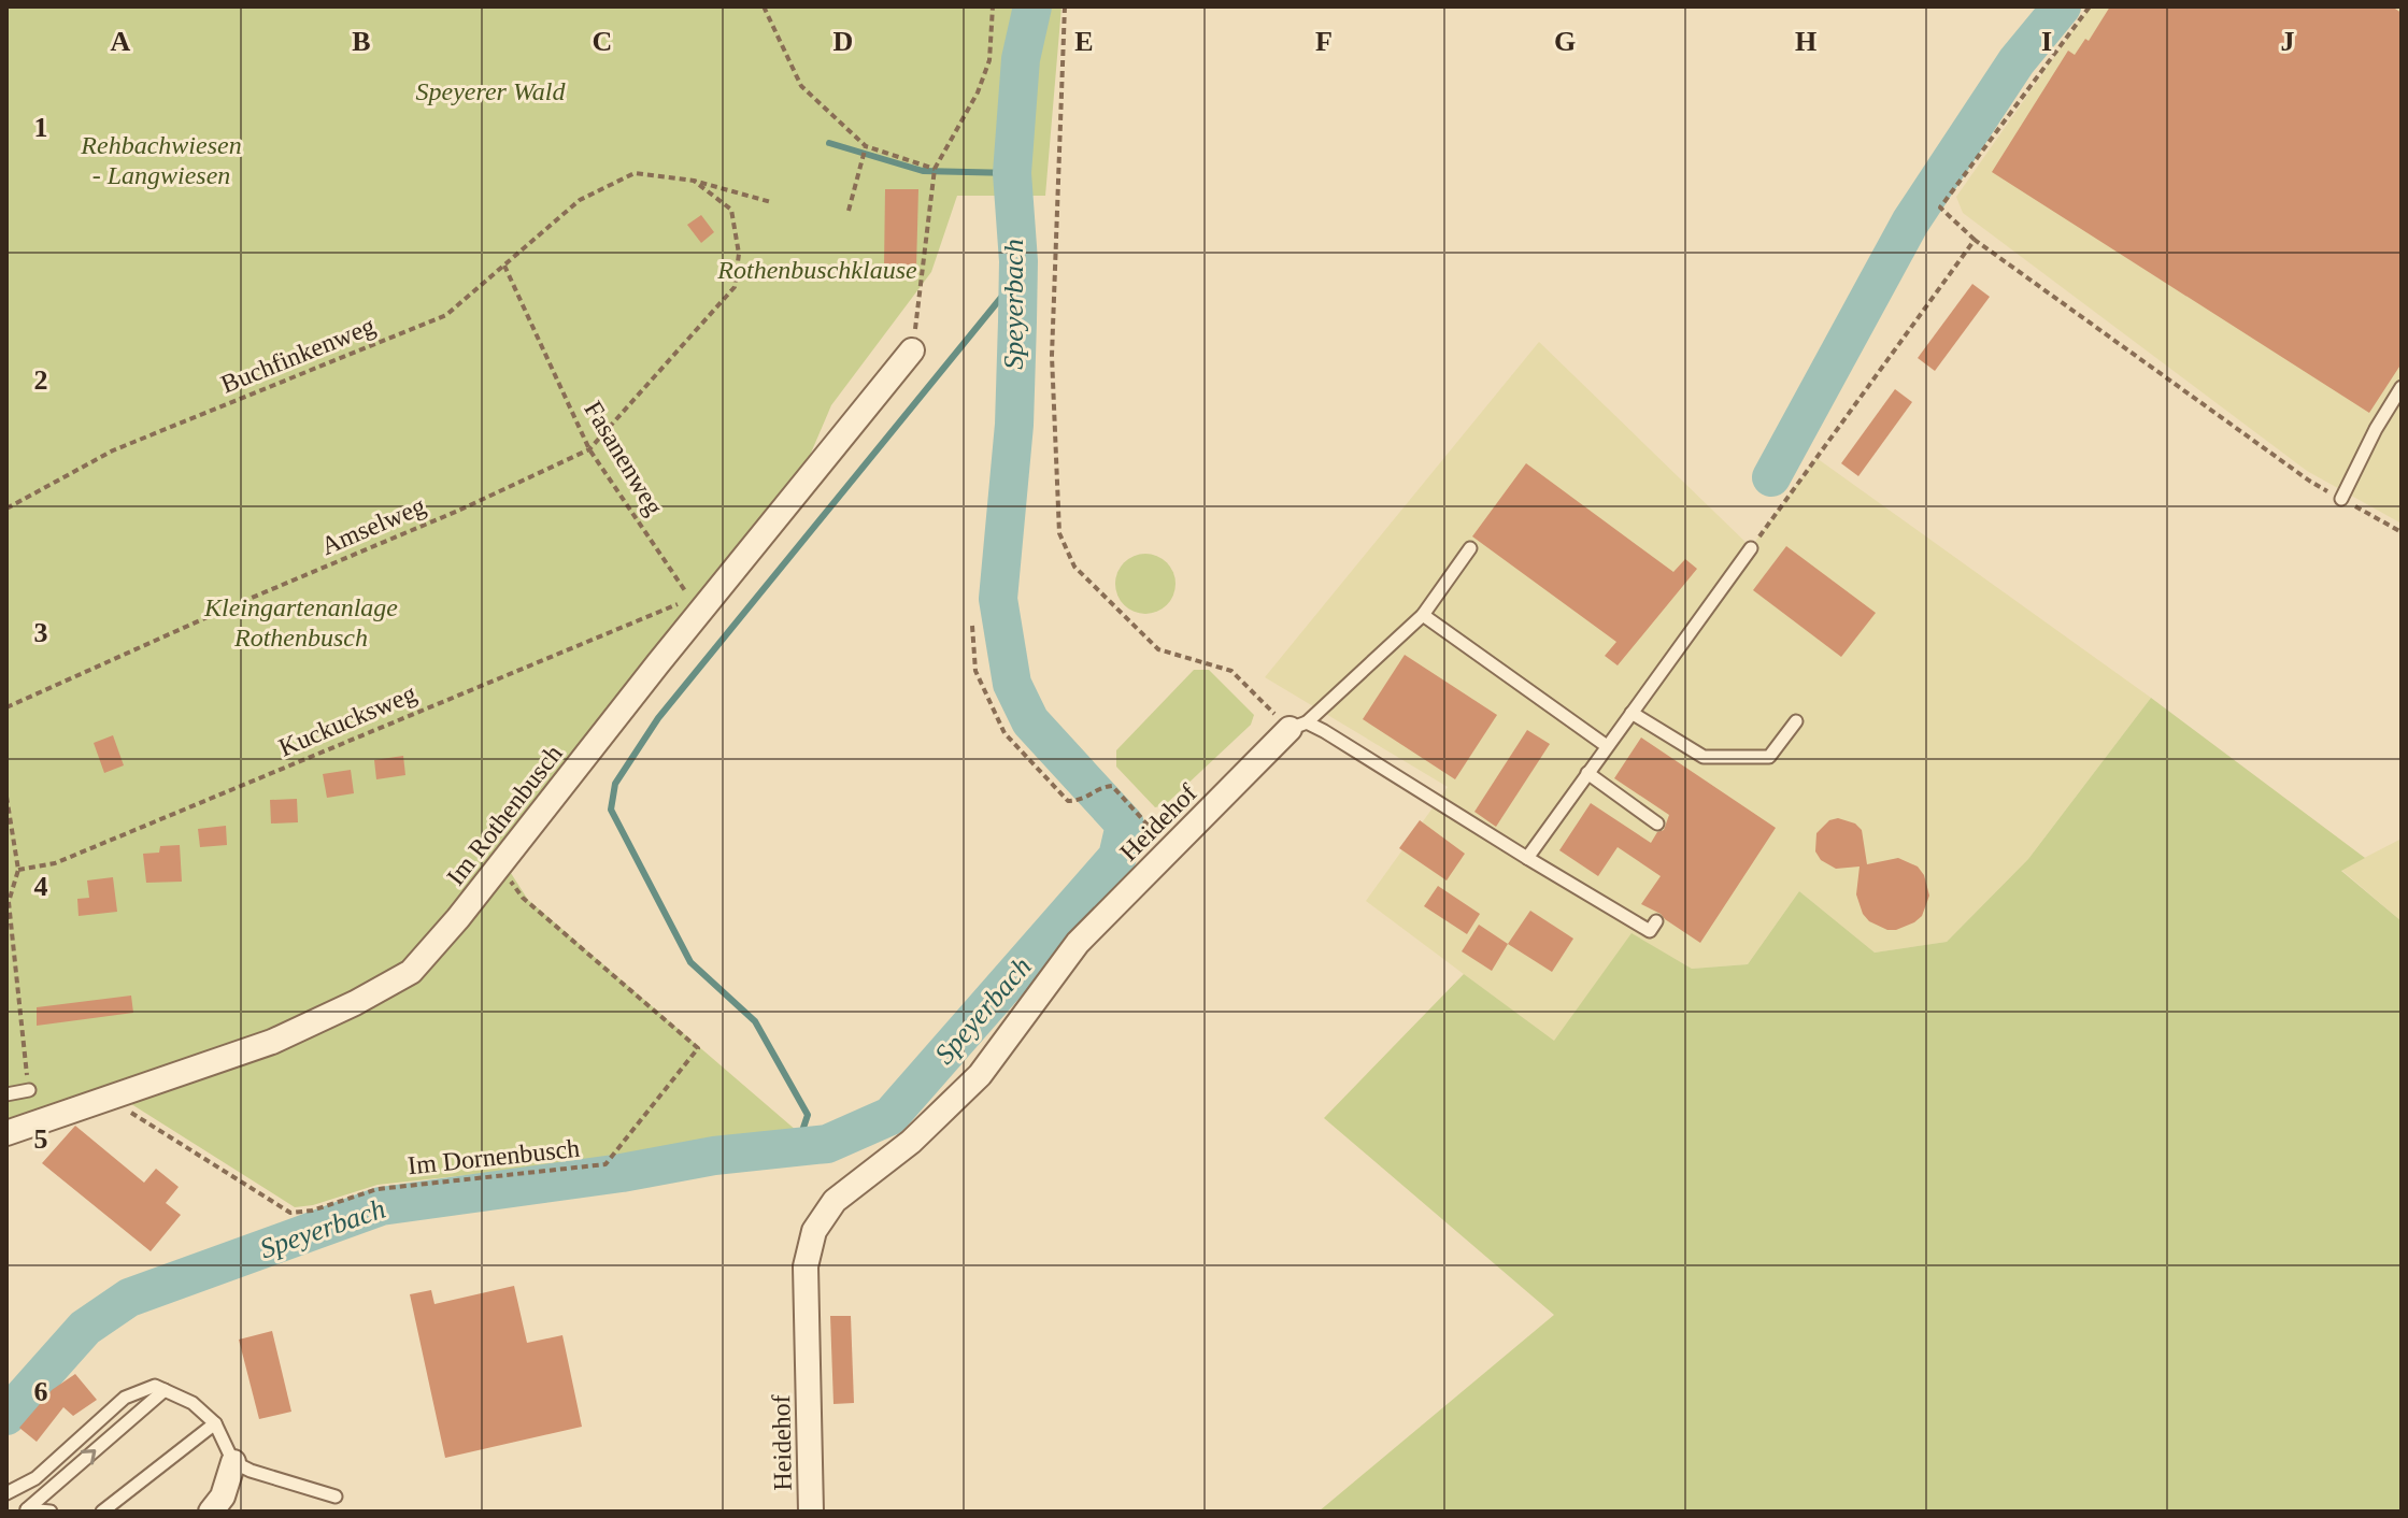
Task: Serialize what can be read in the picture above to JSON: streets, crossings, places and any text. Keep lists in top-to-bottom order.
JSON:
{
  "streets": {
    "street": ["Im Rothenbusch", "Heidehof"],
    "path": [
      "Buchfinkenweg",
      "Fasanenweg",
      "Amselweg",
      "Kuckucksweg",
      "Im Dornenbusch"
    ]
  },
  "crossings": [
    ["Buchfinkenweg", "Fasanenweg"],
    ["Buchfinkenweg", "Amselweg"],
    ["Fasanenweg", "Amselweg"],
    ["Fasanenweg", "Kuckucksweg"],
    ["Im Rothenbusch", "Im Dornenbusch"]
  ],
  "water": ["Speyerbach"],
  "parks": [
    "Speyerer Wald",
    "Rehbachwiesen - Langwiesen",
    "Rothenbuschklause",
    "Kleingartenanlage Rothenbusch"
  ],
  "grid": {
    "columns": [
      "A",
      "B",
      "C",
      "D",
      "E",
      "F",
      "G",
      "H",
      "I",
      "J"
    ],
    "rows": [
      "1",
      "2",
      "3",
      "4",
      "5",
      "6"
    ]
  }
}
